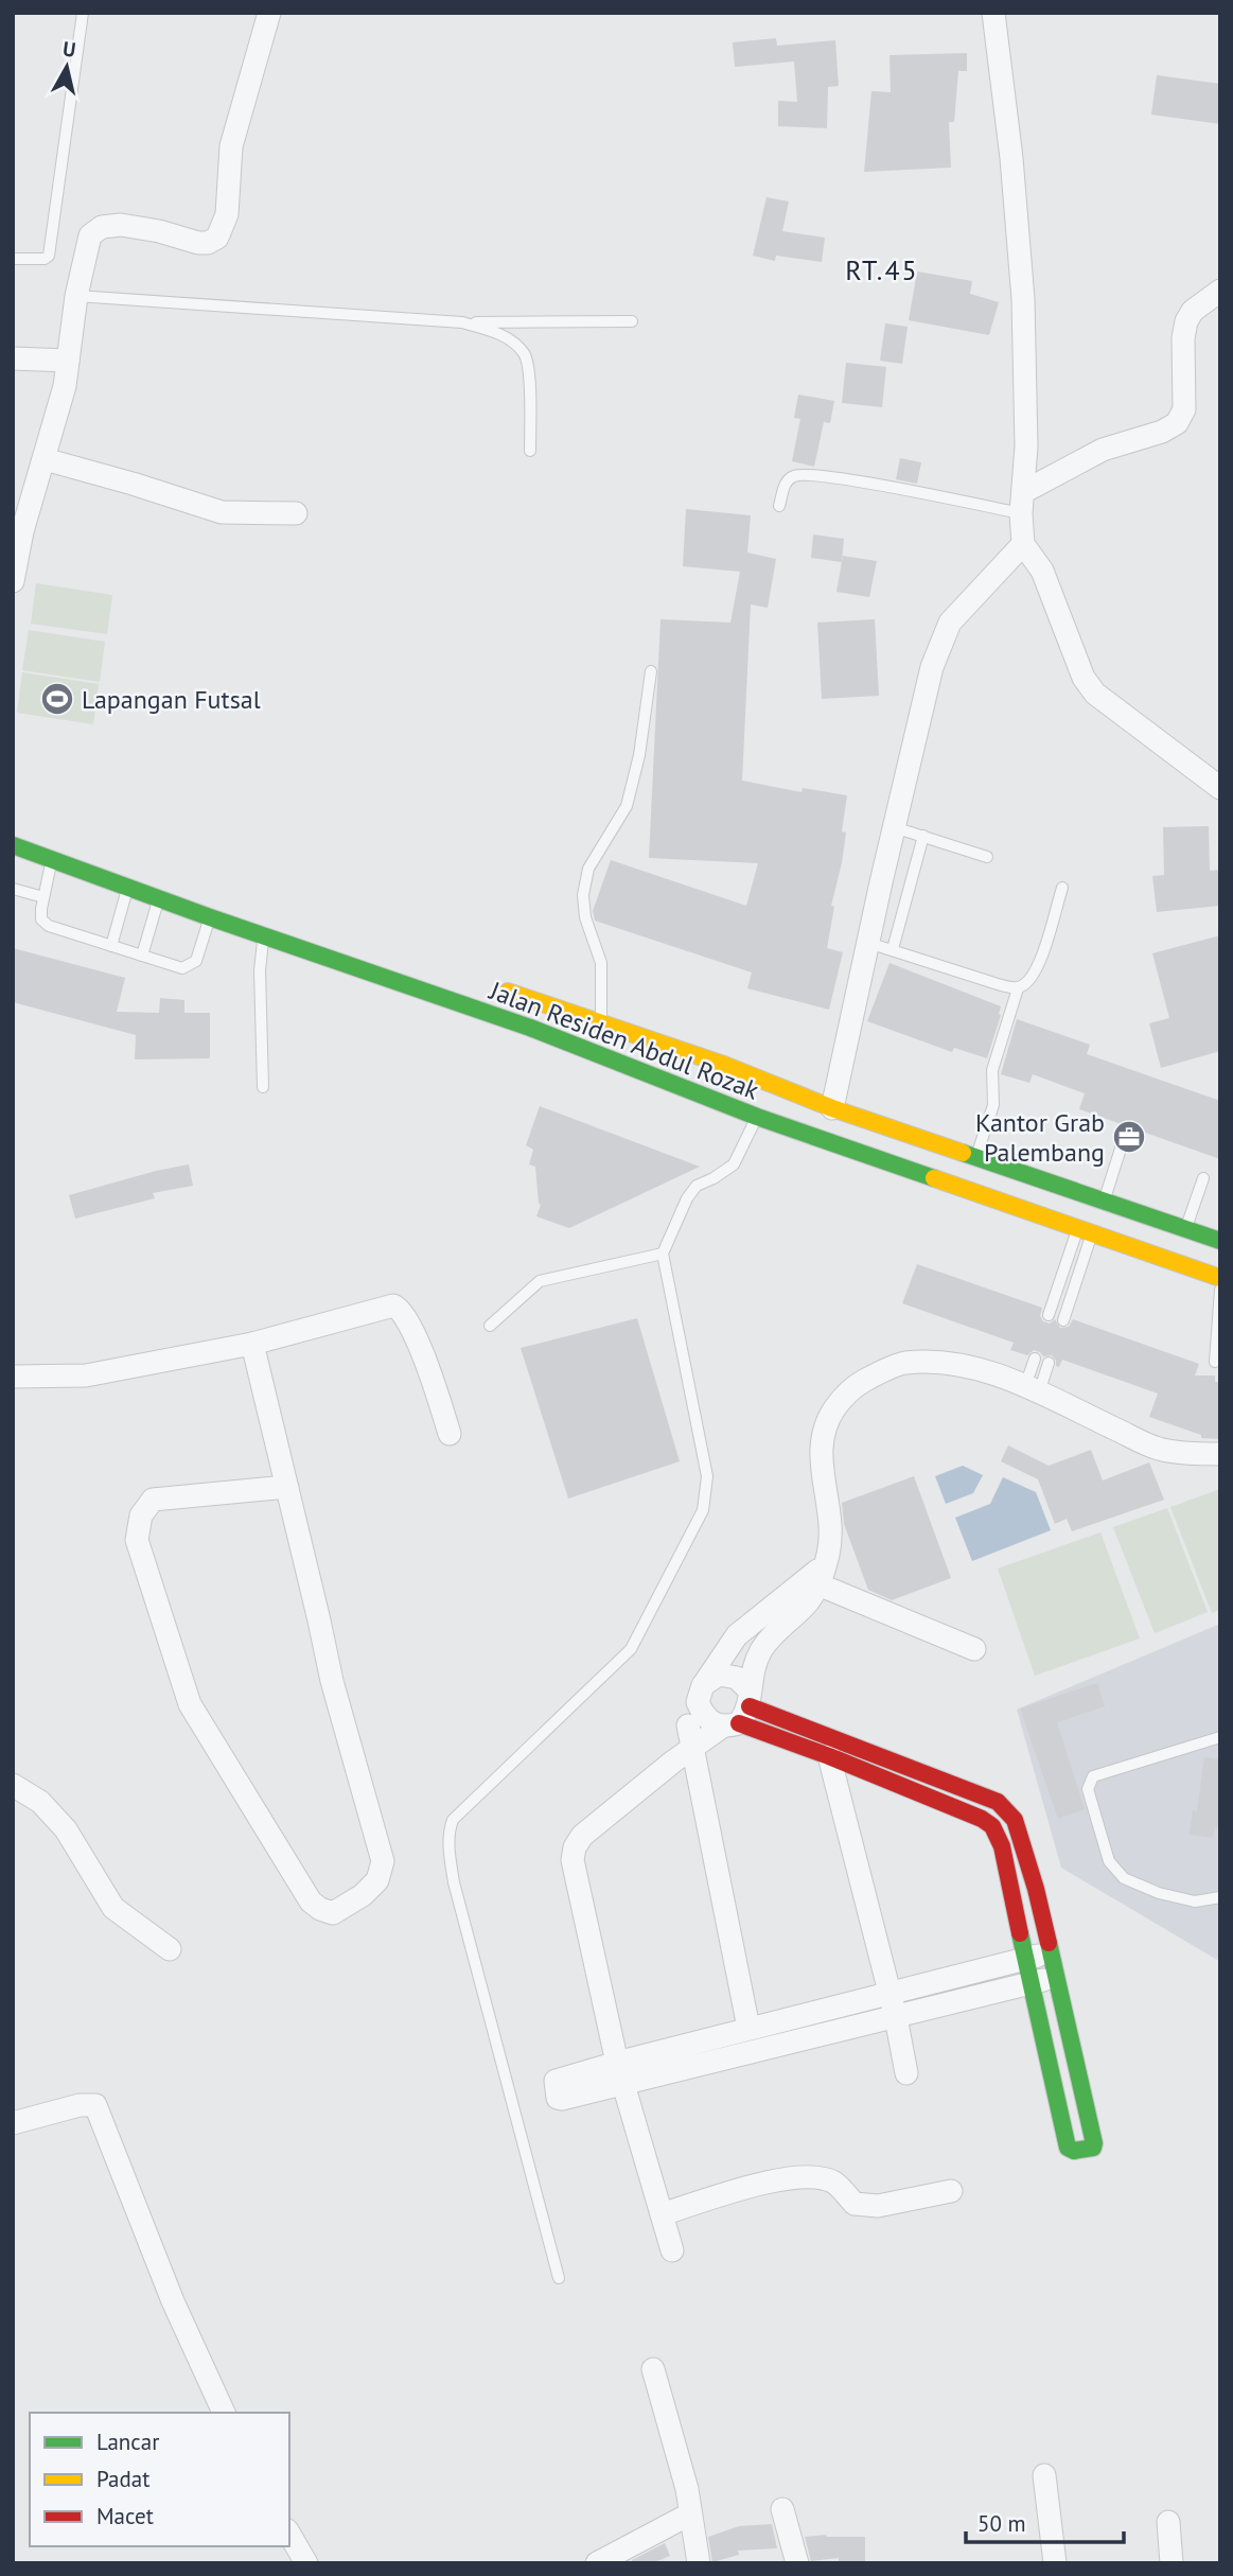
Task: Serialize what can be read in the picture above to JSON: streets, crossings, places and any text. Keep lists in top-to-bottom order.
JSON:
{
  "streets": {
    "main road": ["Jalan Residen Abdul Rozak"]
  },
  "districts": ["RT.45"],
  "places": {
    "sports": ["Lapangan Futsal"],
    "office": ["Kantor Grab Palembang"]
  },
  "legend": ["Lancar", "Padat", "Macet"],
  "scale_bar": "50 m",
  "north": "top"
}
